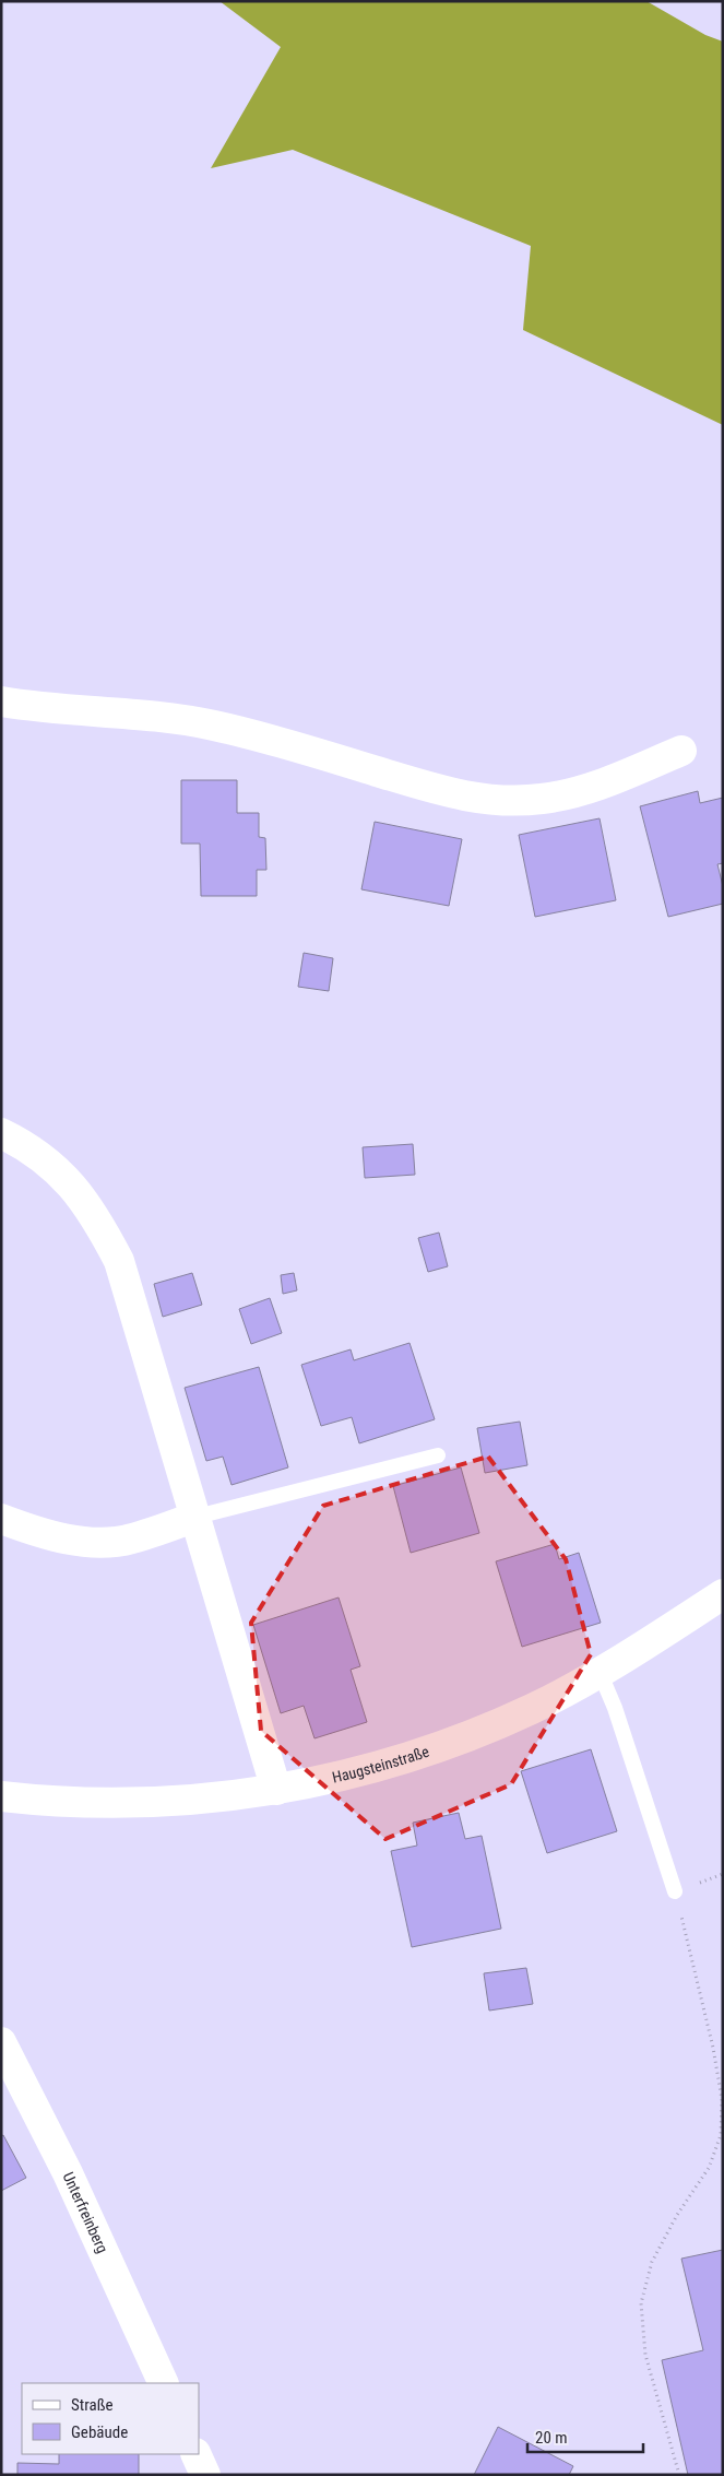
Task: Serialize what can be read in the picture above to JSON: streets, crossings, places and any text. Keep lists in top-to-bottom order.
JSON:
{
  "streets": {
    "street": ["Haugsteinstraße", "Unterfreinberg"]
  },
  "legend": ["Straße", "Gebäude"],
  "scale_bar": "20 m"
}
